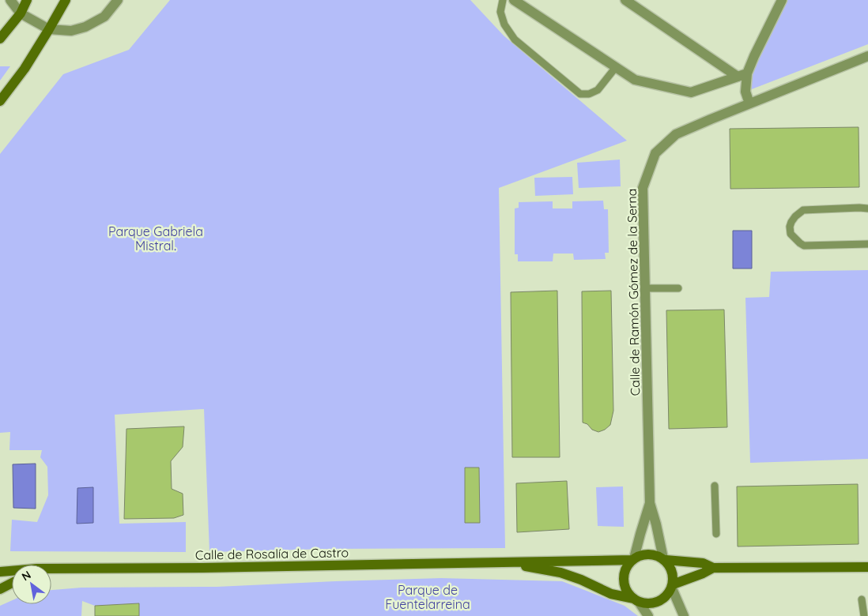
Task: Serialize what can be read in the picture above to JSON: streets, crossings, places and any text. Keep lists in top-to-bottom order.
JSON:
{
  "streets": {
    "street": ["Calle de Ramón Gómez de la Serna", "Calle de Rosalía de Castro"]
  },
  "crossings": [
    ["Calle de Ramón Gómez de la Serna", "Calle de Rosalía de Castro"]
  ],
  "parks": ["Parque Gabriela Mistral.", "Parque de Fuentelarreina"],
  "north": "top left"
}
